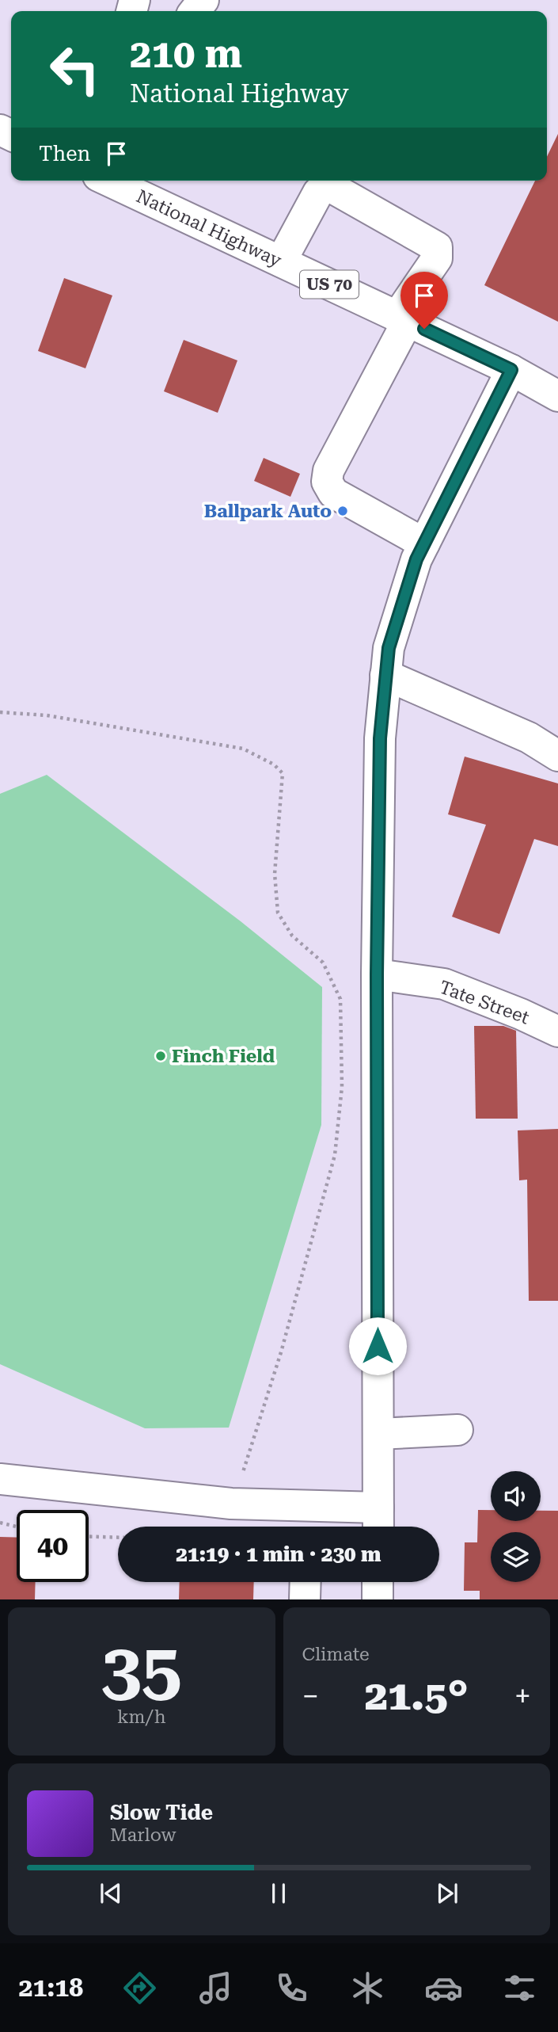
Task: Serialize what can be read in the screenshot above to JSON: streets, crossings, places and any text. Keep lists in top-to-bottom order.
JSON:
{
  "streets": {
    "street": ["National Highway", "US 70", "Tate Street"]
  },
  "places": ["Ballpark Auto", "Finch Field"],
  "page": {
    "turn": ["210 m", "National Highway"],
    "then": "Then",
    "limit": "40",
    "trip": "21:19 · 1 min · 230 m",
    "tile": [
      ["35", "km/h"],
      "Climate"
    ],
    "heat": ["−", "21.5°", "+"],
    "song": ["Slow Tide", "Marlow"],
    "tabs": "21:18"
  }
}
